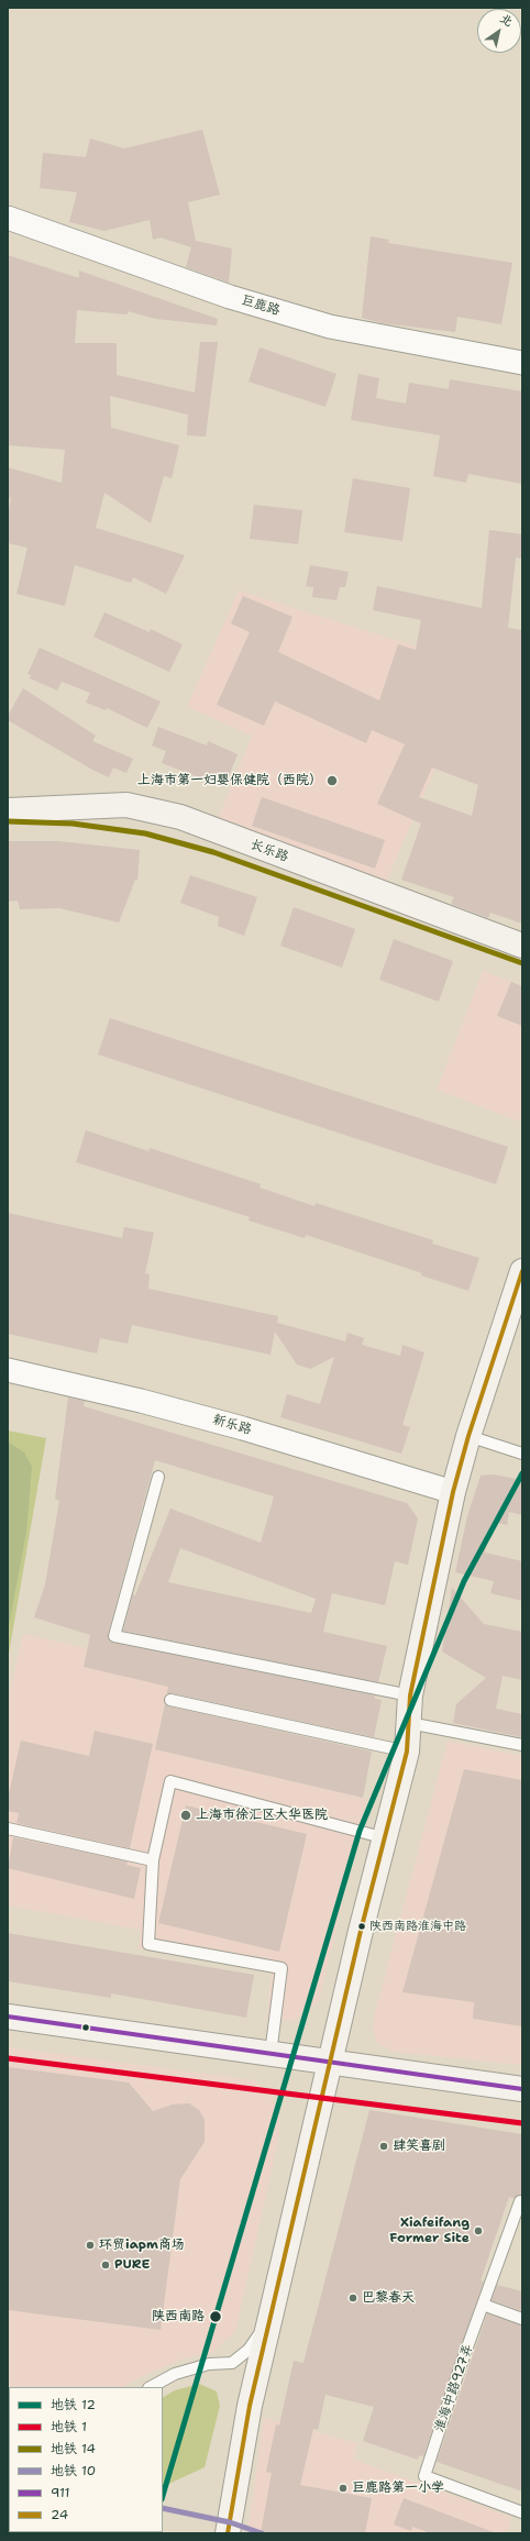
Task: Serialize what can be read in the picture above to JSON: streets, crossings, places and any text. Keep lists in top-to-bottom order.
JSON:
{
  "streets": {
    "main road": ["长乐路"],
    "street": ["巨鹿路", "新乐路"],
    "lane": ["淮海中路927弄"]
  },
  "places": [
    "上海市第一妇婴保健院（西院）",
    "上海市徐汇区大华医院",
    "陕西南路淮海中路",
    "肆笑喜剧",
    "Xiafeifang Former Site",
    "环贸iapm商场",
    "PURE",
    "巴黎春天",
    "陕西南路",
    "巨鹿路第一小学"
  ],
  "lines": [
    "metro line 14",
    "transit line 24",
    "metro line 12",
    "transit line 911",
    "metro line 1",
    "metro line 10"
  ],
  "legend": [
    "地铁 12",
    "地铁 1",
    "地铁 14",
    "地铁 10",
    "911",
    "24"
  ],
  "north": "top right"
}
